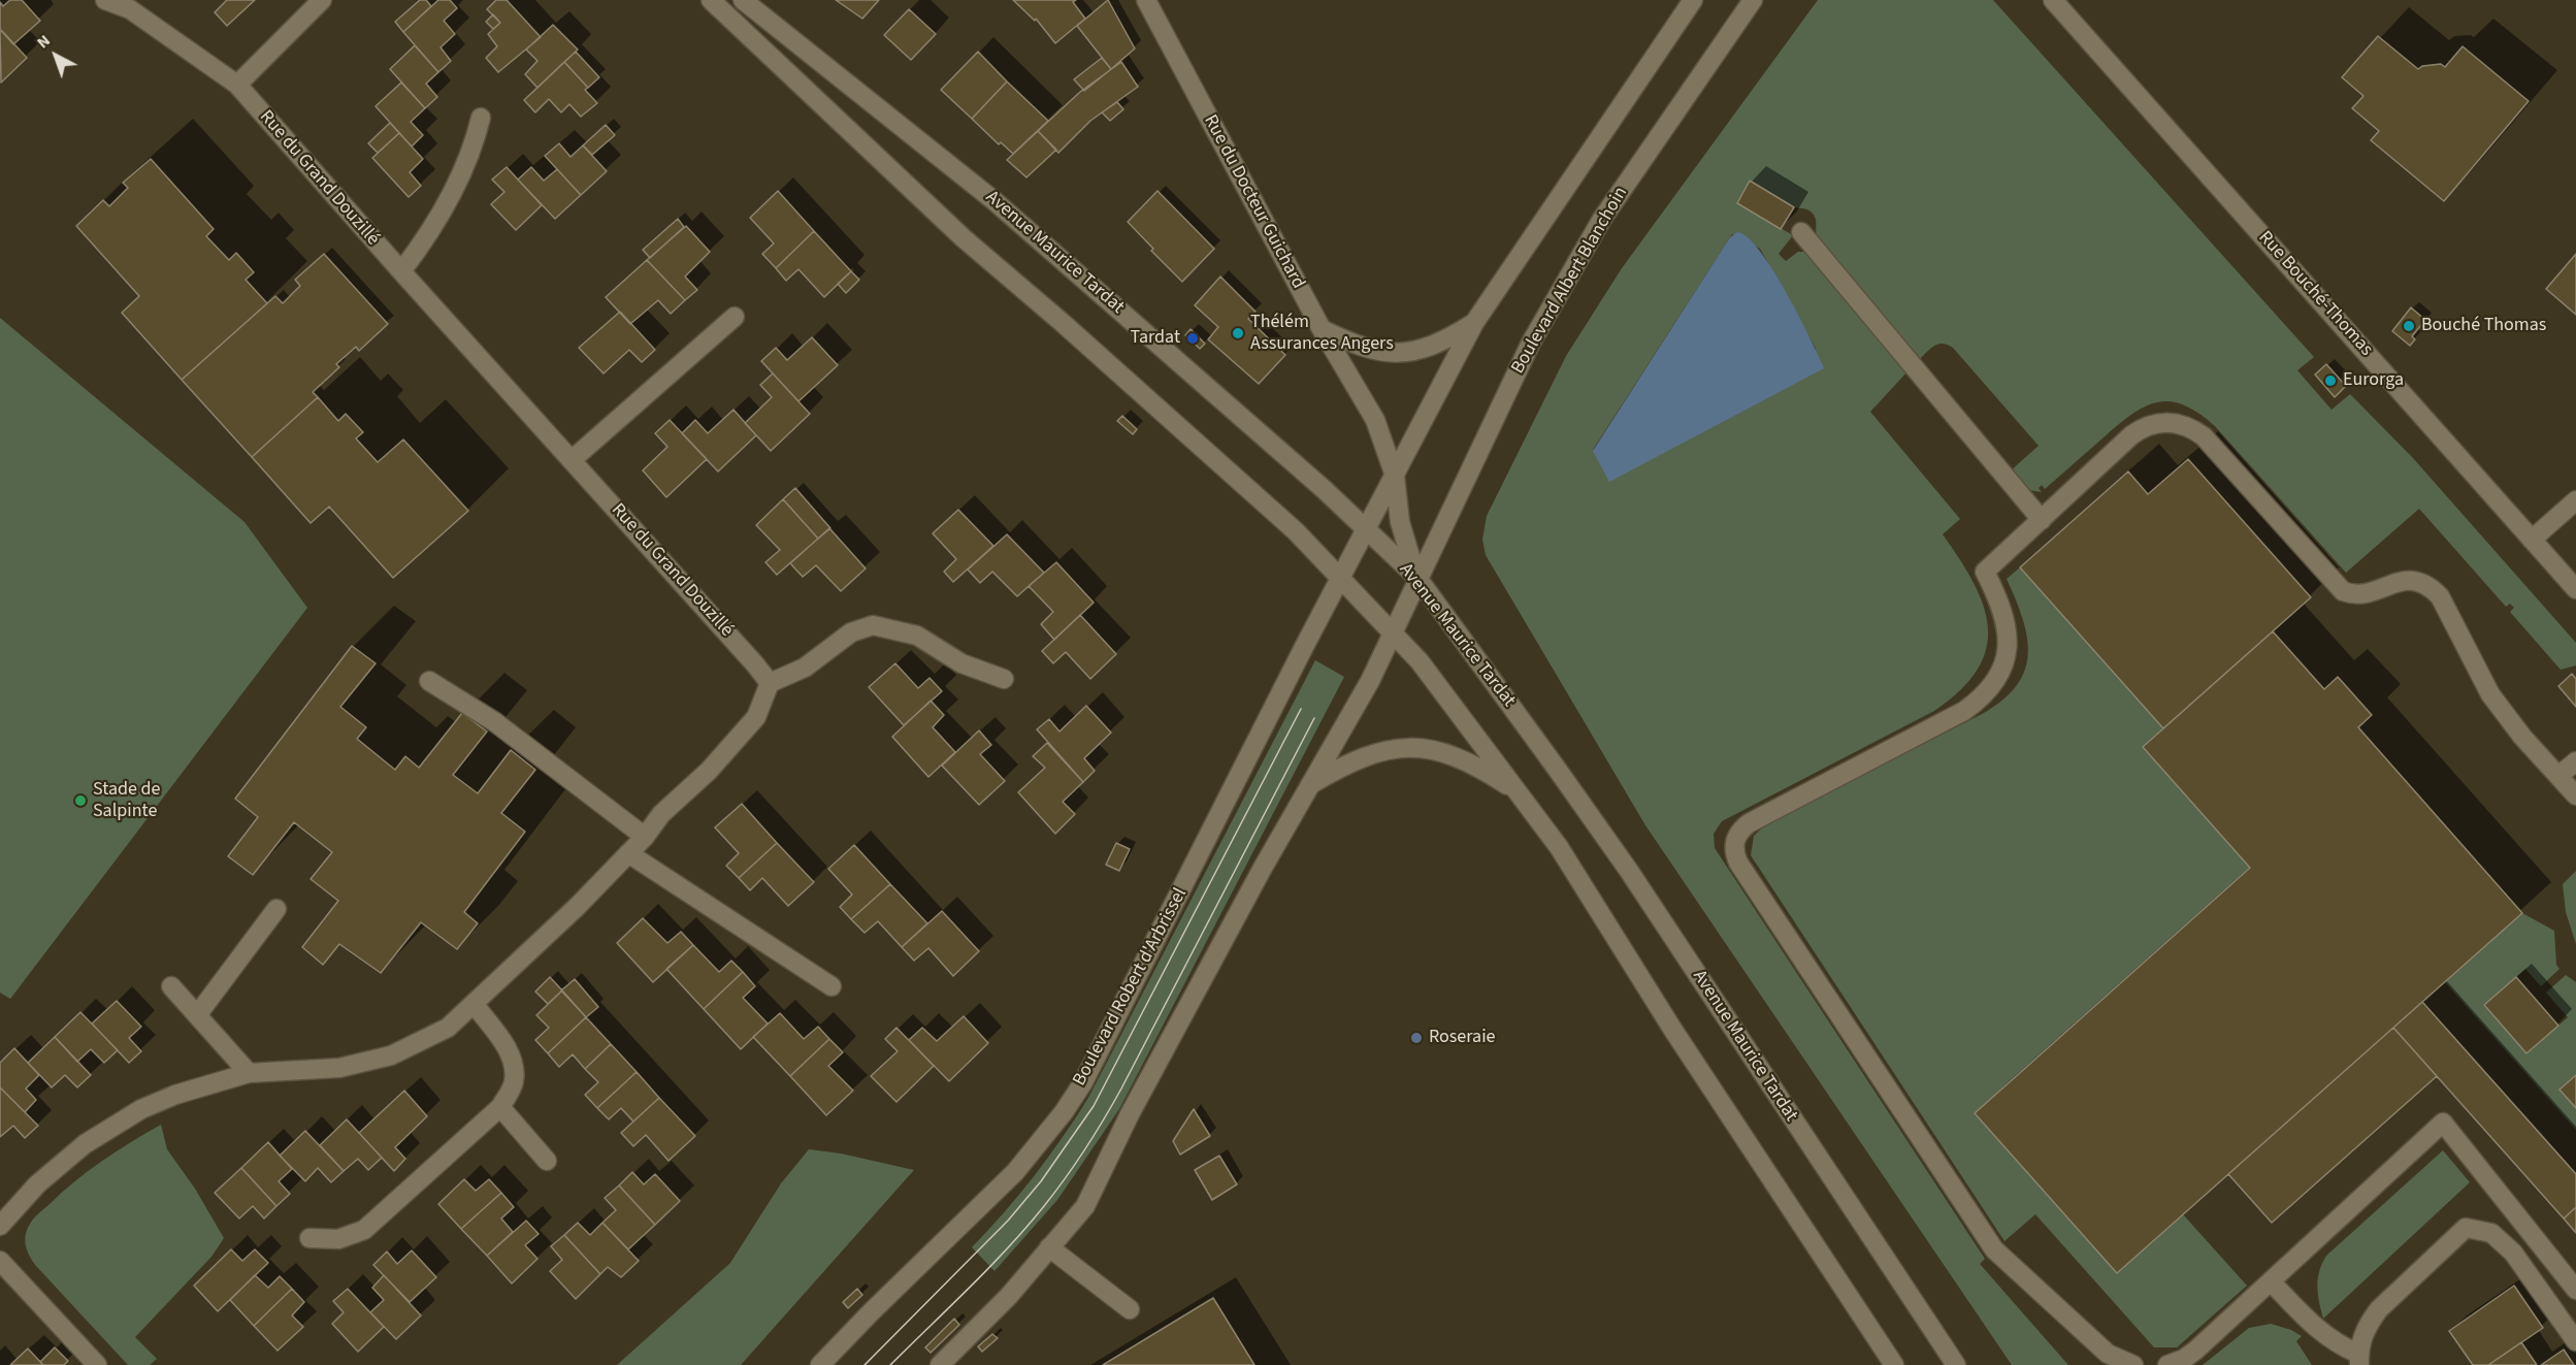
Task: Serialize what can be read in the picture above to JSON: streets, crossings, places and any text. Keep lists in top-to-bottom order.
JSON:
{
  "streets": {
    "street": [
      "Rue du Grand Douzillé",
      "Rue du Docteur Guichard",
      "Avenue Maurice Tardat",
      "Boulevard Albert Blanchoin",
      "Rue Bouché-Thomas",
      "Boulevard Robert d'Arbrissel"
    ]
  },
  "crossings": [
    ["Rue du Docteur Guichard", "Avenue Maurice Tardat"],
    ["Rue du Docteur Guichard", "Boulevard Albert Blanchoin"],
    ["Avenue Maurice Tardat", "Boulevard Albert Blanchoin"],
    ["Avenue Maurice Tardat", "Boulevard Robert d'Arbrissel"]
  ],
  "places": [
    "Bouché Thomas",
    "Thélém Assurances Angers",
    "Tardat",
    "Eurorga",
    "Stade de Salpinte",
    "Roseraie"
  ],
  "north": "top left"
}
